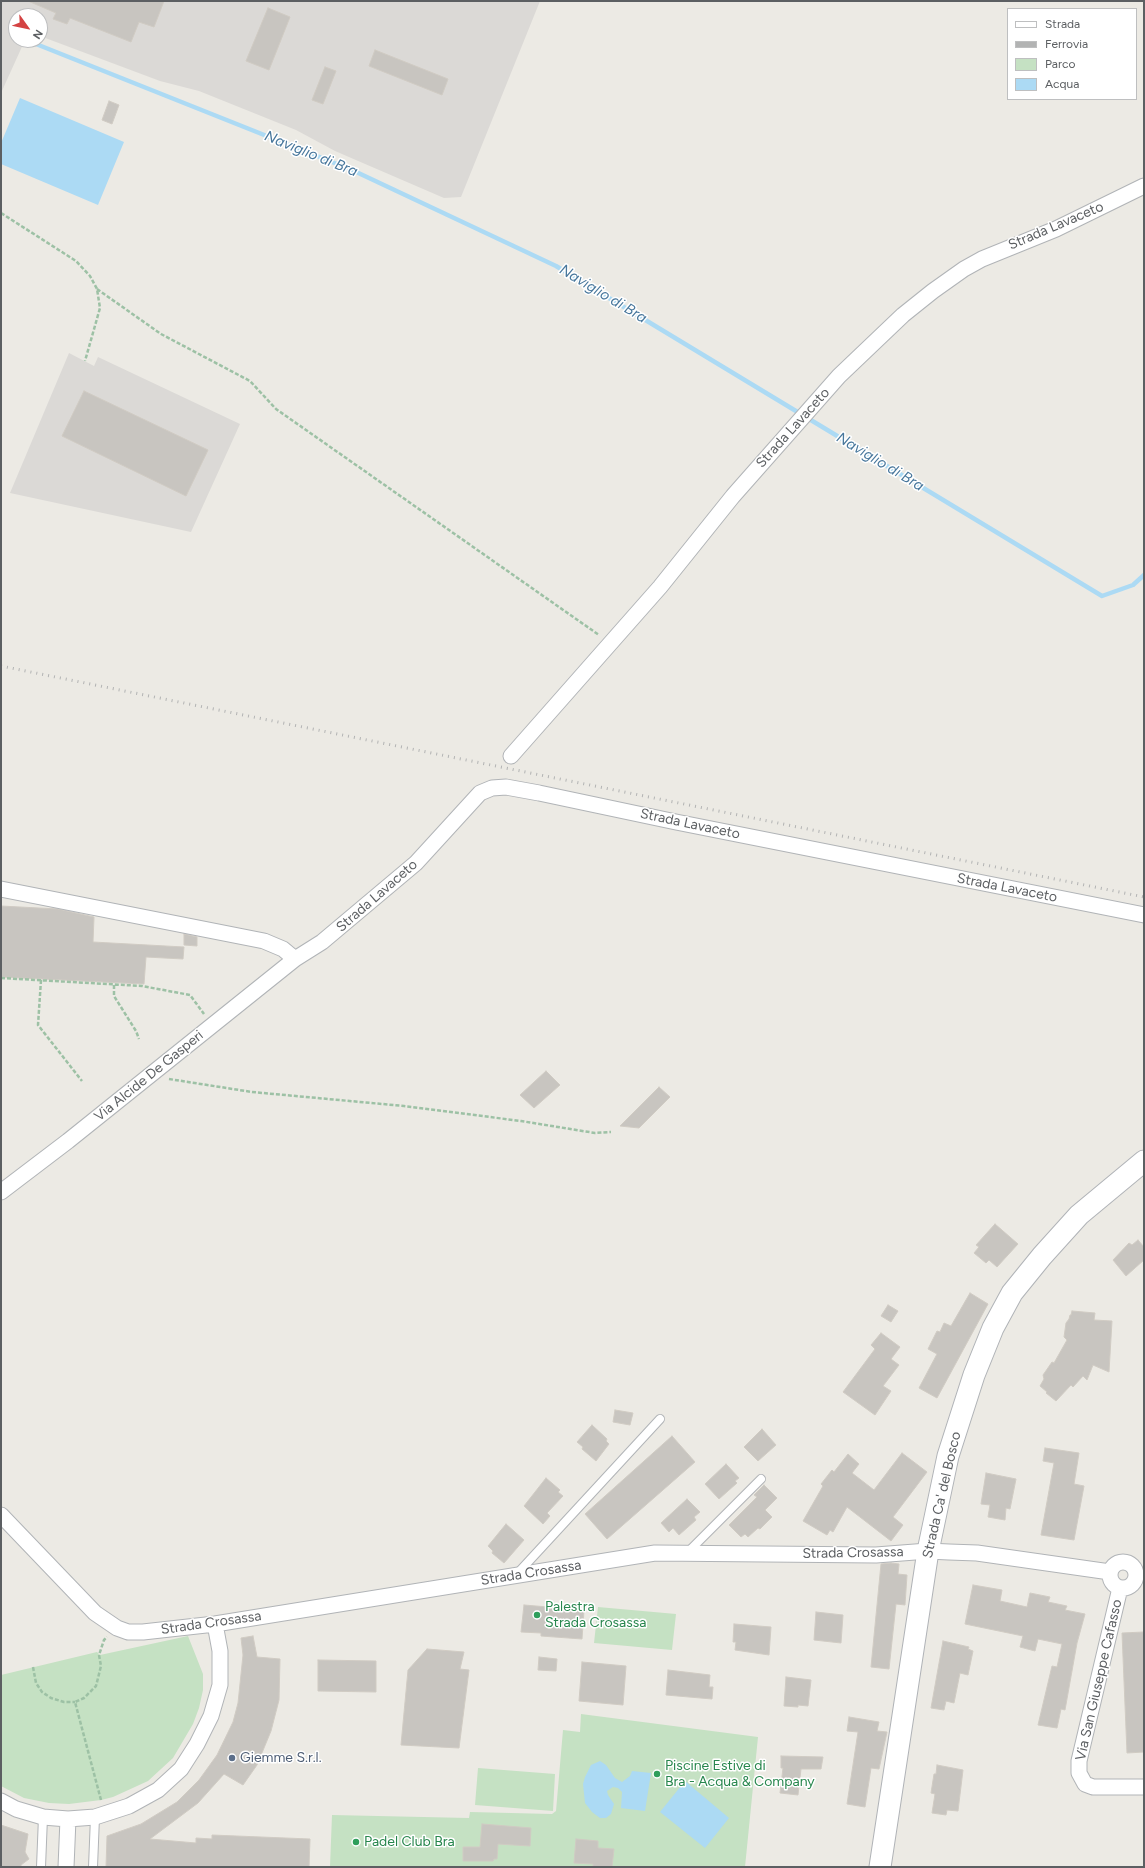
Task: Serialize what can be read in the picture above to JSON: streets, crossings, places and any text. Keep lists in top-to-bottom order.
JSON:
{
  "streets": {
    "street": [
      "Strada Lavaceto",
      "Via Alcide De Gasperi",
      "Strada Ca' del Bosco",
      "Strada Crosassa",
      "Via San Giuseppe Cafasso"
    ]
  },
  "crossings": [
    ["Strada Lavaceto", "Via Alcide De Gasperi"],
    ["Strada Ca' del Bosco", "Strada Crosassa"],
    ["Strada Crosassa", "Via San Giuseppe Cafasso"]
  ],
  "water": ["Naviglio di Bra"],
  "places": [
    "Palestra Strada Crosassa",
    "Giemme S.r.l.",
    "Piscine Estive di Bra - Acqua & Company",
    "Padel Club Bra"
  ],
  "legend": [
    "Strada",
    "Ferrovia",
    "Parco",
    "Acqua"
  ],
  "north": "bottom right"
}
